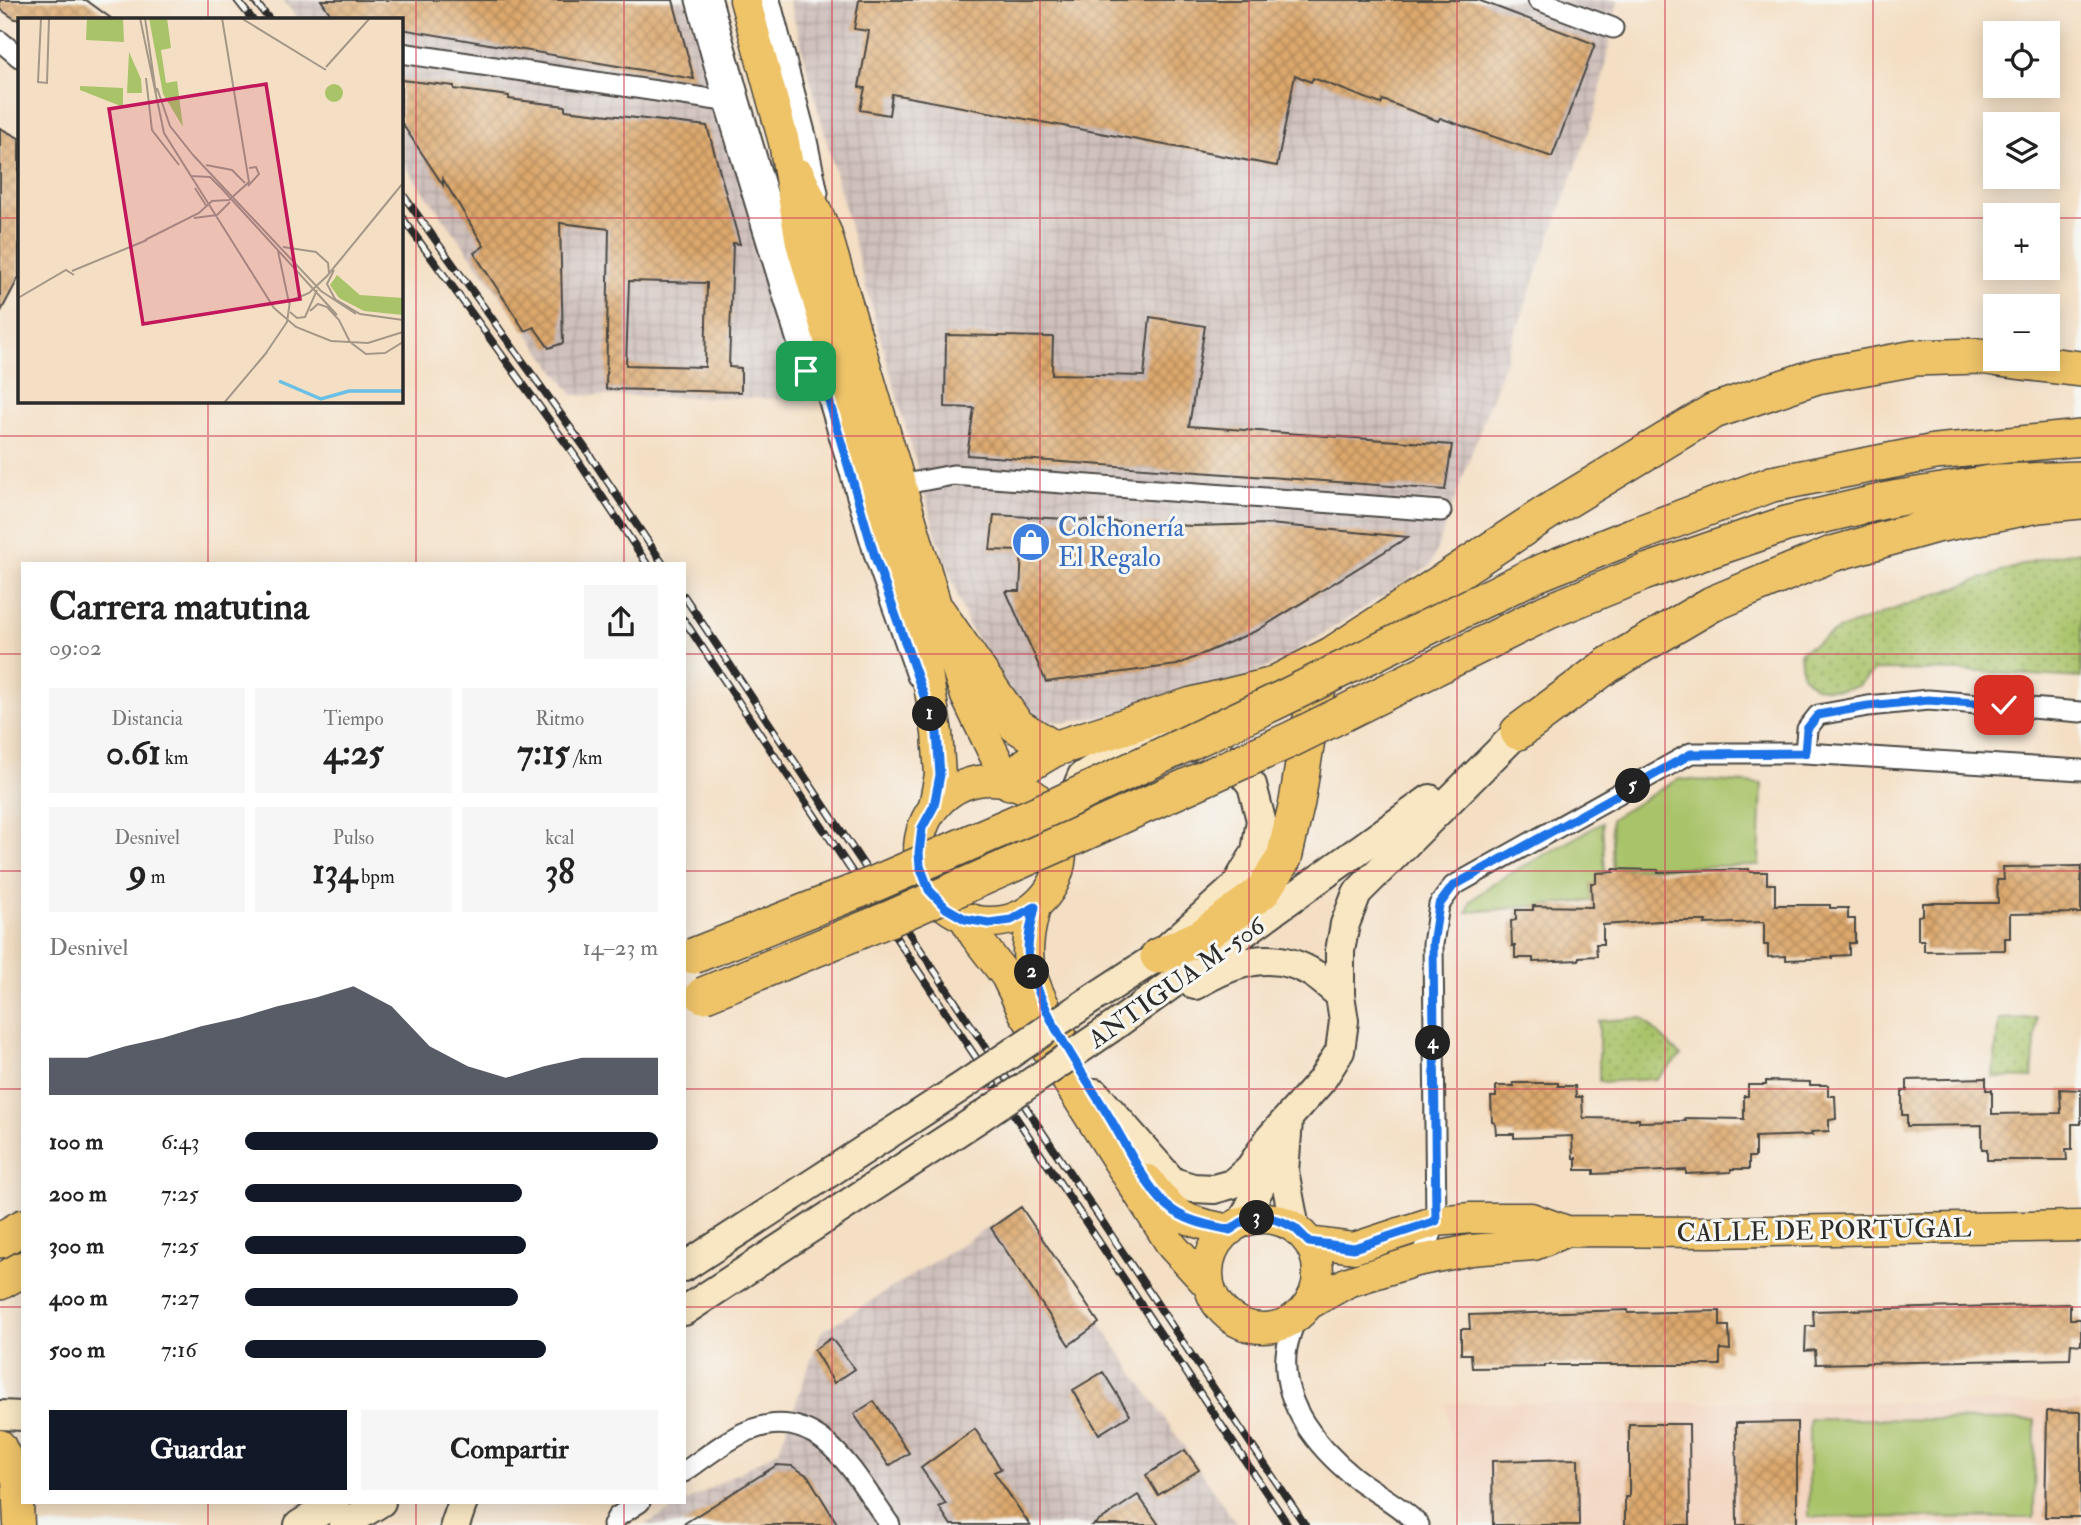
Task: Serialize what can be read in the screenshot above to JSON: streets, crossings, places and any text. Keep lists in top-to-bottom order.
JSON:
{
  "streets": {
    "main road": ["CALLE DE PORTUGAL"],
    "street": ["ANTIGUA M-506"]
  },
  "places": {
    "shop": ["Colchonería El Regalo"]
  },
  "page": {
    "map_buttons": ["+", "−"],
    "heading": ["Carrera matutina", "09:02"],
    "stats": [
      ["Distancia", "0.61 km"],
      ["Tiempo", "4:25"],
      ["Ritmo", "7:15 /km"],
      ["Desnivel", "9 m"],
      ["Pulso", "134 bpm"],
      ["kcal", "38"]
    ],
    "pins": [
      "1",
      "5",
      "2",
      "4",
      "3"
    ],
    "chart": ["Desnivel", "14–23 m"],
    "list": [
      {
        "name": "100 m",
        "note": "6:43"
      },
      {
        "name": "200 m",
        "note": "7:25"
      },
      {
        "name": "300 m",
        "note": "7:25"
      },
      {
        "name": "400 m",
        "note": "7:27"
      },
      {
        "name": "500 m",
        "note": "7:16"
      }
    ],
    "buttons": ["Guardar", "Compartir"]
  }
}
